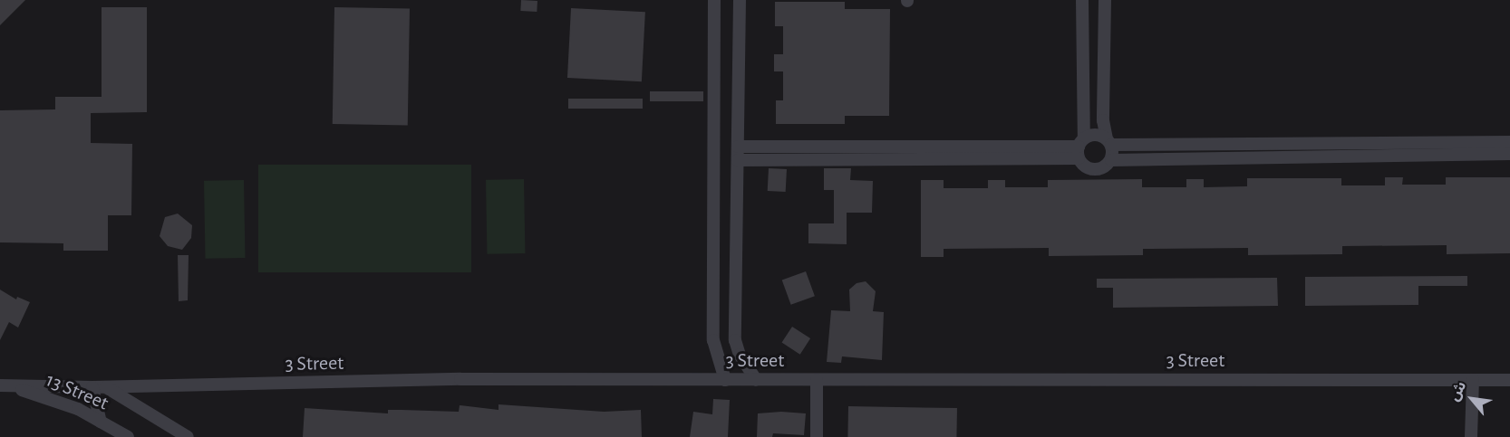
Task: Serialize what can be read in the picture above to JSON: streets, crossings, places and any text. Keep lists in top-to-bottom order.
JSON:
{
  "streets": {
    "street": ["3 Street", "13 Street"]
  },
  "crossings": [
    ["3 Street", "13 Street"]
  ],
  "north": "top left"
}
